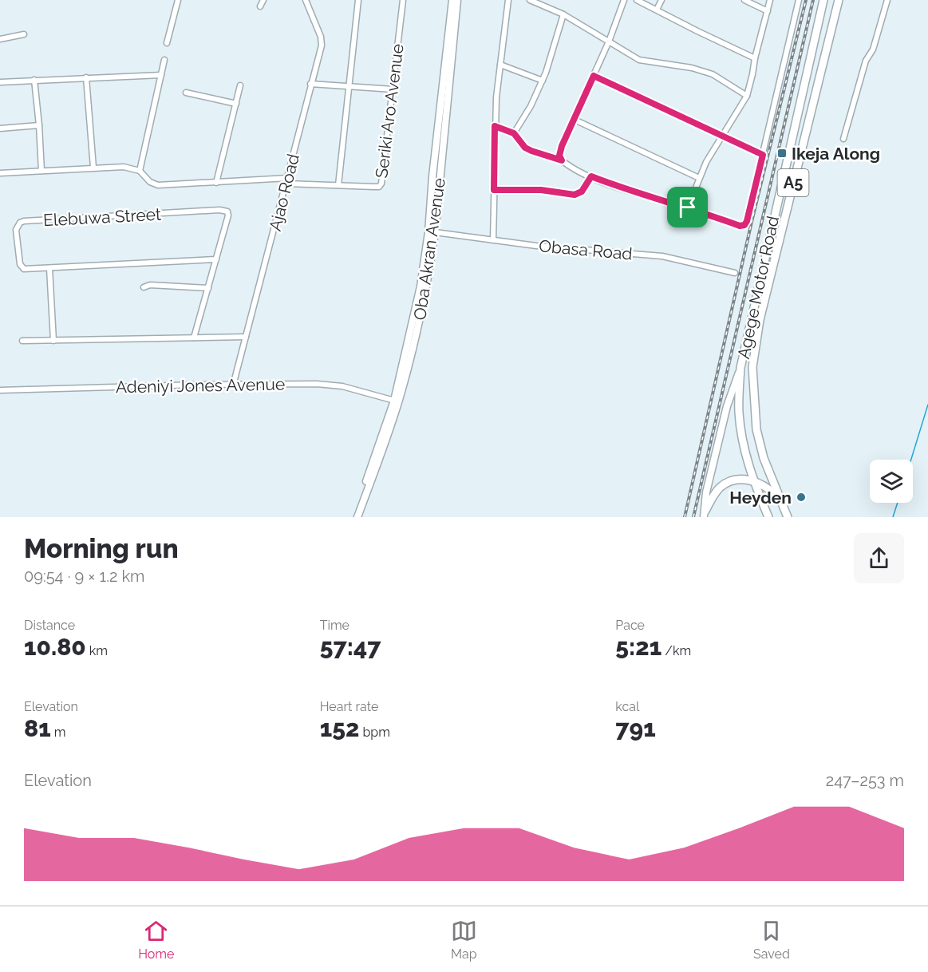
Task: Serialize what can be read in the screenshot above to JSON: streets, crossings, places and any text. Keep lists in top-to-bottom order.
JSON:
{
  "streets": {
    "highway": ["A5", "Agege Motor Road"],
    "main road": ["Oba Akran Avenue"],
    "street": [
      "Seriki Aro Avenue",
      "Ajao Road",
      "Elebuwa Street",
      "Obasa Road",
      "Adeniyi Jones Avenue"
    ]
  },
  "crossings": [
    ["Seriki Aro Avenue", "Ajao Road"],
    ["A5", "Agege Motor Road"],
    ["Ajao Road", "Adeniyi Jones Avenue"],
    ["Oba Akran Avenue", "Obasa Road"],
    ["Oba Akran Avenue", "Adeniyi Jones Avenue"]
  ],
  "places": {
    "transit": ["Ikeja Along"],
    "other": ["Heyden"]
  },
  "page": {
    "heading": ["Morning run", "09:54 · 9 × 1.2 km"],
    "stats": [
      ["Distance", "10.80 km"],
      ["Time", "57:47"],
      ["Pace", "5:21 /km"],
      ["Elevation", "81 m"],
      ["Heart rate", "152 bpm"],
      ["kcal", "791"]
    ],
    "chart": ["Elevation", "247–253 m"],
    "tabs": ["Home", "Map", "Saved"]
  }
}
